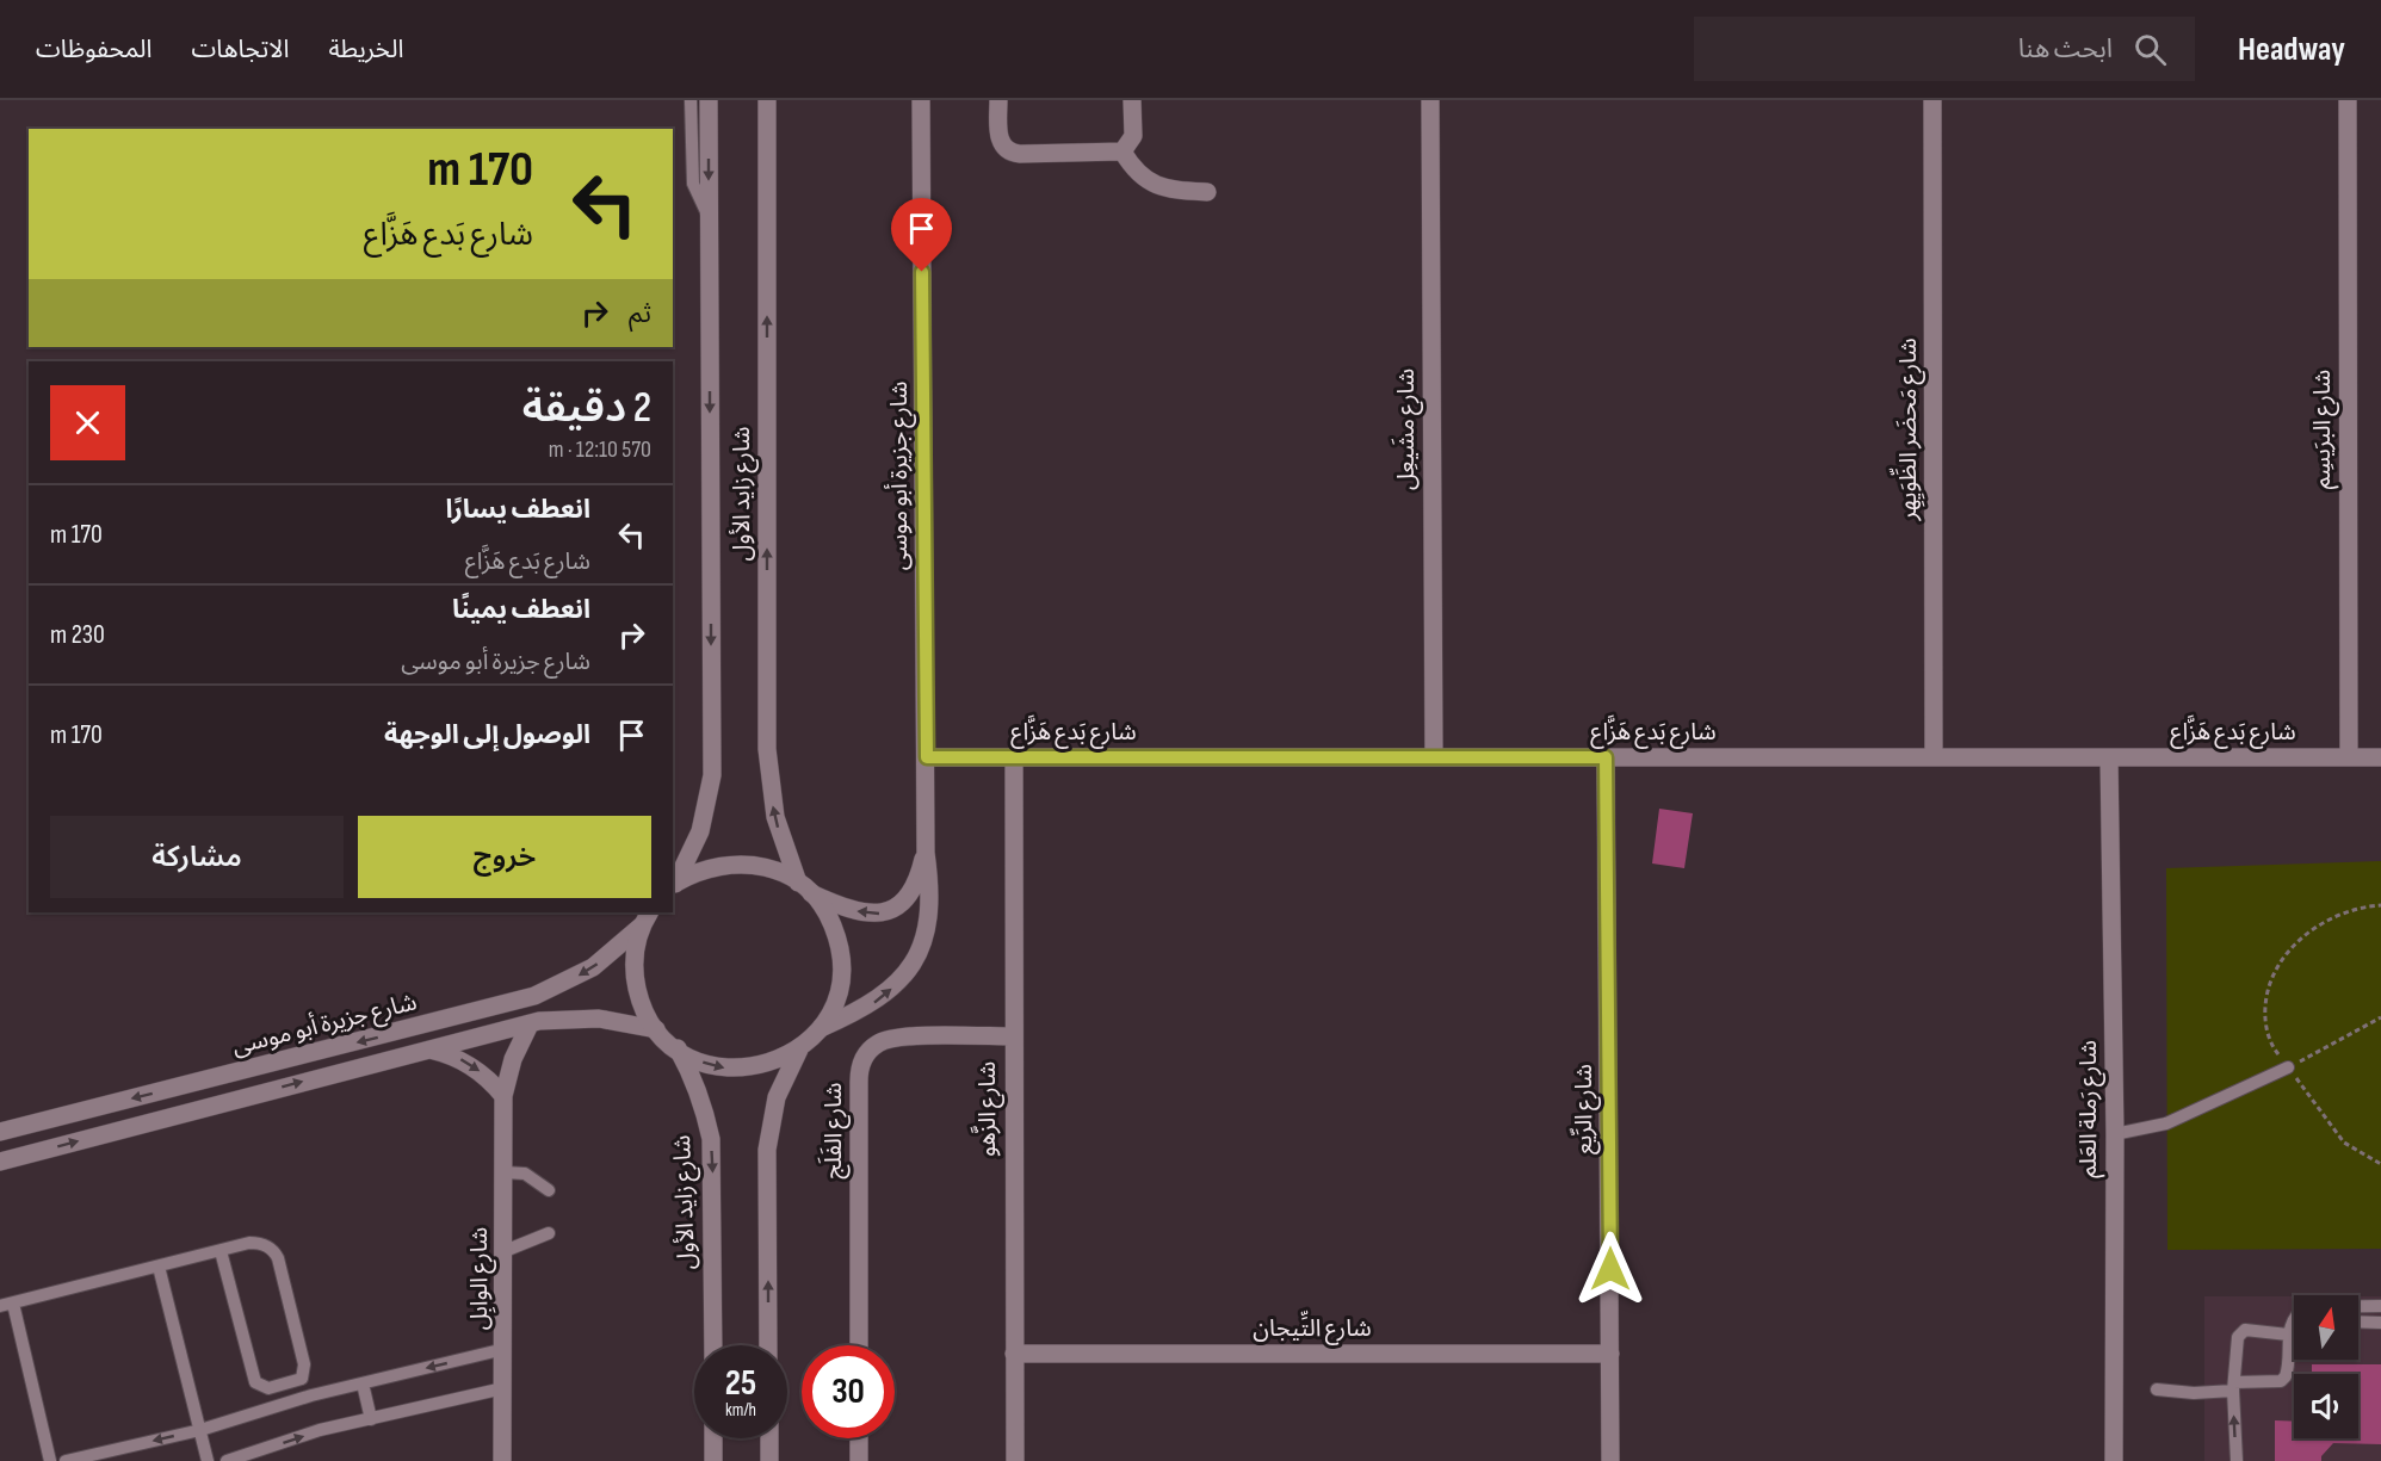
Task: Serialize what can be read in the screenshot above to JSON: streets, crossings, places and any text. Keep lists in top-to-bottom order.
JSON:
{
  "streets": {
    "street": [
      "شارع مشَيعِل",
      "شارع مَحضَر الظِّوَيِهِر",
      "شارع البرَيسِم",
      "شارع جزيرة أبو موسى",
      "شارع زايد الأول",
      "شارع بَدع هَزَّاع",
      "شارع الزَّهو",
      "شارع الرِّيع",
      "شارع رَملة العَلم",
      "شارع الفَلَج",
      "شارع الوابِل",
      "شارع التِّيجان"
    ]
  },
  "crossings": [
    ["شارع مشَيعِل", "شارع بَدع هَزَّاع"],
    ["شارع مَحضَر الظِّوَيِهِر", "شارع بَدع هَزَّاع"],
    ["شارع البرَيسِم", "شارع بَدع هَزَّاع"],
    ["شارع جزيرة أبو موسى", "شارع زايد الأول"],
    ["شارع جزيرة أبو موسى", "شارع بَدع هَزَّاع"],
    ["شارع جزيرة أبو موسى", "شارع الوابِل"],
    ["شارع بَدع هَزَّاع", "شارع الزَّهو"],
    ["شارع بَدع هَزَّاع", "شارع الرِّيع"],
    ["شارع بَدع هَزَّاع", "شارع رَملة العَلم"],
    ["شارع الزَّهو", "شارع الفَلَج"],
    ["شارع الزَّهو", "شارع التِّيجان"],
    ["شارع الرِّيع", "شارع التِّيجان"]
  ],
  "north": "top",
  "page": {
    "header": "Headway",
    "search": "ابحث هنا",
    "nav": ["الخريطة", "الاتجاهات", "المحفوظات"],
    "turn": ["170 m", "شارع بَدع هَزَّاع"],
    "then": "ثم",
    "heading": ["2 دقيقة", "570 m · 12:10"],
    "list": [
      {
        "name": "انعطف يسارًا",
        "note": "شارع بَدع هَزَّاع",
        "value": "170 m"
      },
      {
        "name": "انعطف يمينًا",
        "note": "شارع جزيرة أبو موسى",
        "value": "230 m"
      },
      {
        "name": "الوصول إلى الوجهة",
        "value": "170 m"
      }
    ],
    "buttons": ["خروج", "مشاركة"],
    "speed": "25 km/h",
    "limit": "30"
  }
}
